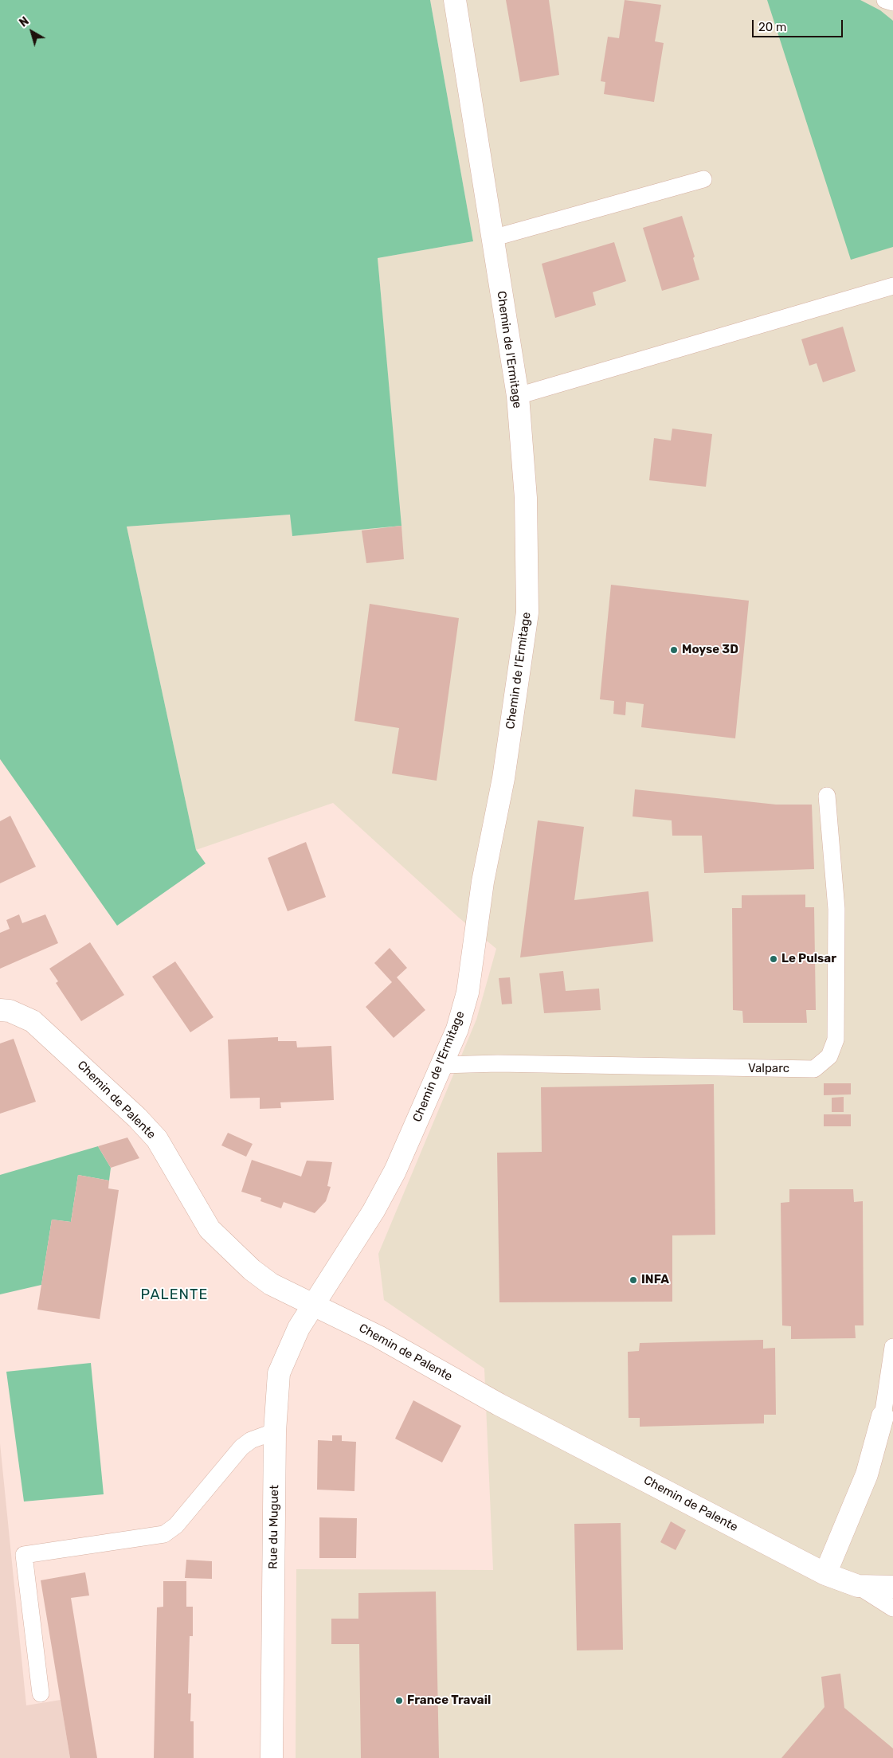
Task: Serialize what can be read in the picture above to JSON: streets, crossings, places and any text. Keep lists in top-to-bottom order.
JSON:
{
  "streets": {
    "street": ["Chemin de l'Ermitage", "Chemin de Palente", "Rue du Muguet"],
    "lane": ["Valparc"]
  },
  "crossings": [
    ["Chemin de l'Ermitage", "Valparc"],
    ["Chemin de l'Ermitage", "Chemin de Palente"],
    ["Chemin de l'Ermitage", "Rue du Muguet"],
    ["Chemin de Palente", "Rue du Muguet"]
  ],
  "districts": ["PALENTE"],
  "places": [
    "Moyse 3D",
    "Le Pulsar",
    "INFA",
    "France Travail"
  ],
  "scale_bar": "20 m",
  "north": "top left"
}
